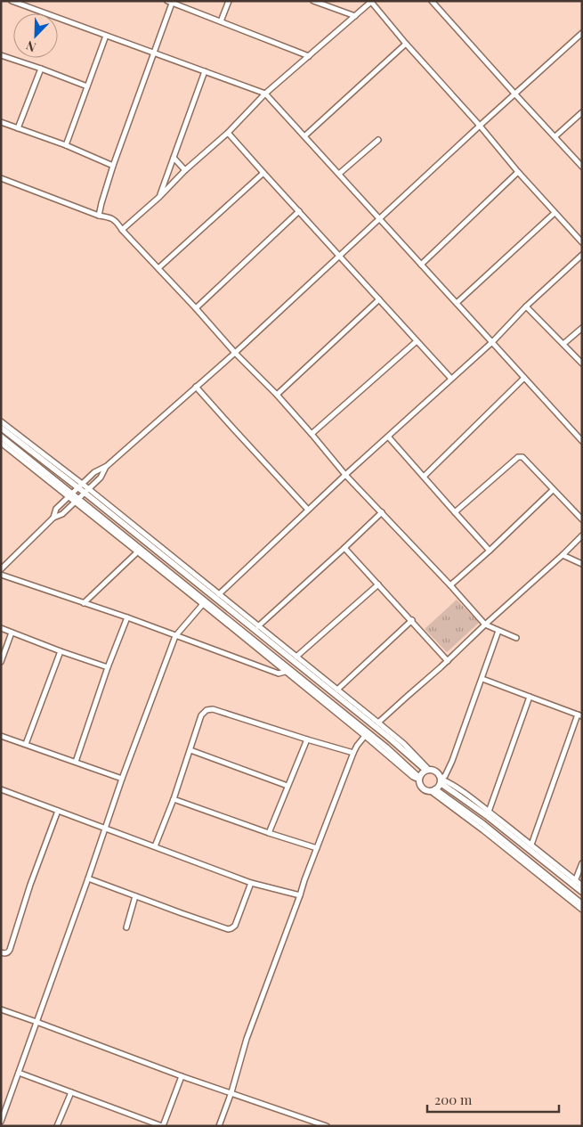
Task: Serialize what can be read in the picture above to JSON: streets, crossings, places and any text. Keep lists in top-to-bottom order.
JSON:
{
  "scale_bar": "200 m",
  "north": "bottom left"
}
